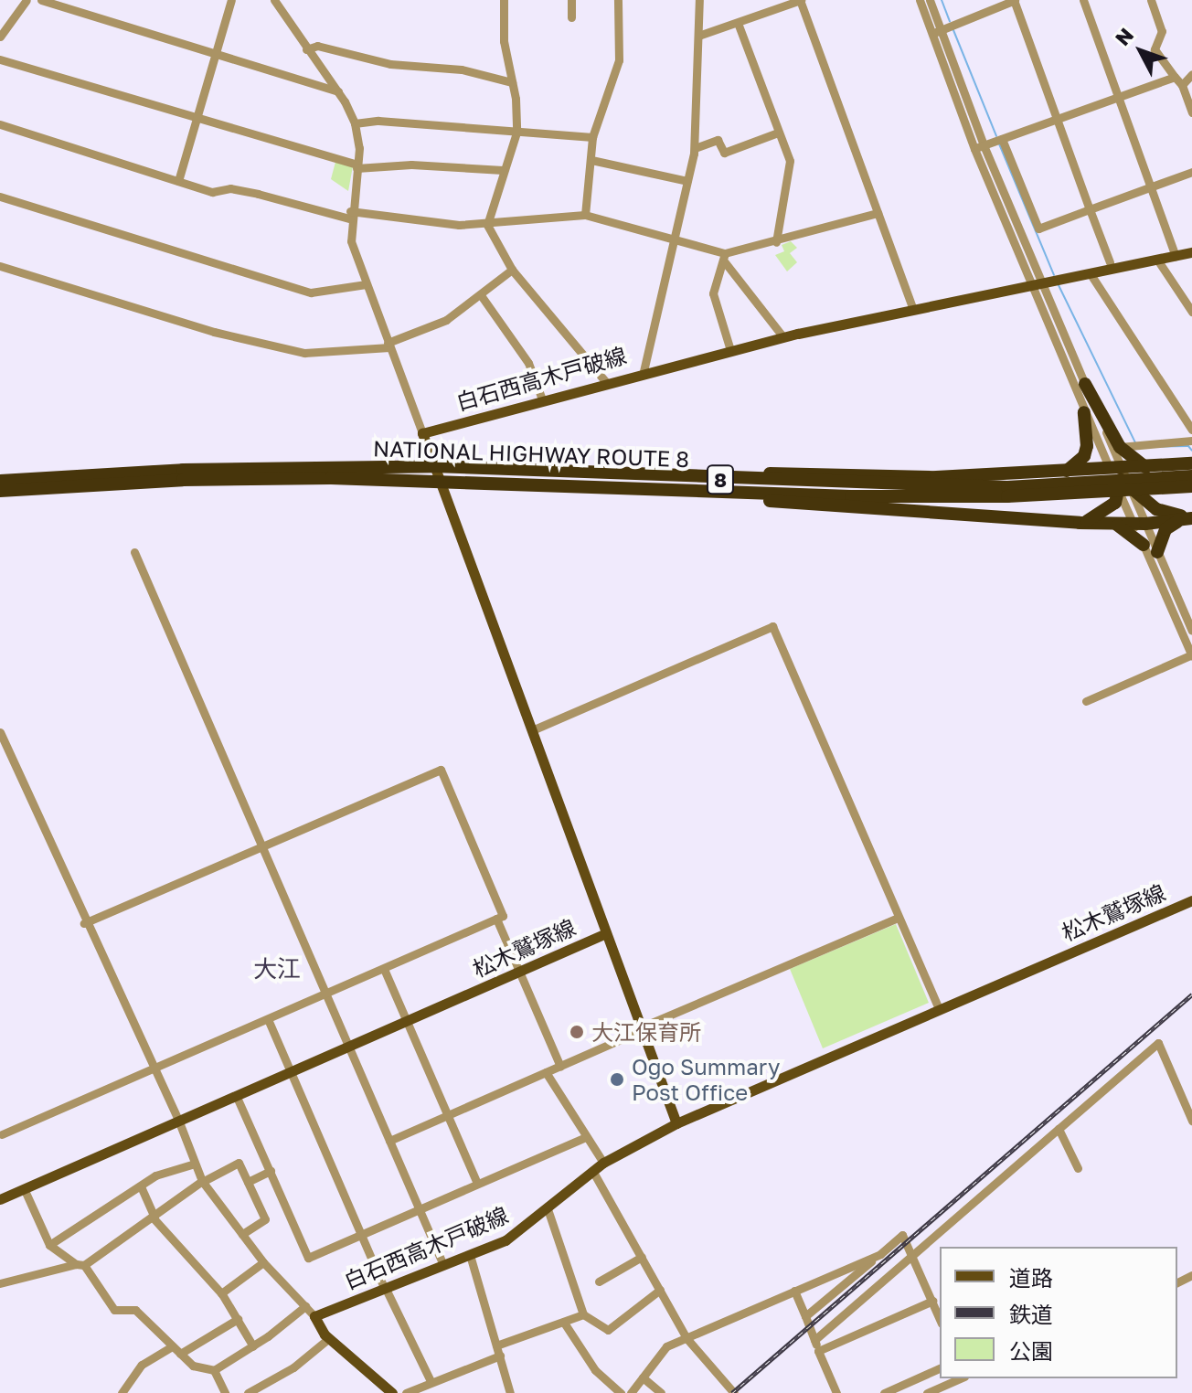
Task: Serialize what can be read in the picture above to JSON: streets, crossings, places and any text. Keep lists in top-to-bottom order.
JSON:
{
  "streets": {
    "highway": ["NATIONAL HIGHWAY ROUTE 8", "8"],
    "main road": ["白石西高木戸破線", "松木鷲塚線"]
  },
  "crossings": [
    ["白石西高木戸破線", "松木鷲塚線"]
  ],
  "districts": ["大江"],
  "places": ["大江保育所", "Ogo Summary Post Office"],
  "legend": ["道路", "鉄道", "公園"],
  "north": "top left"
}
